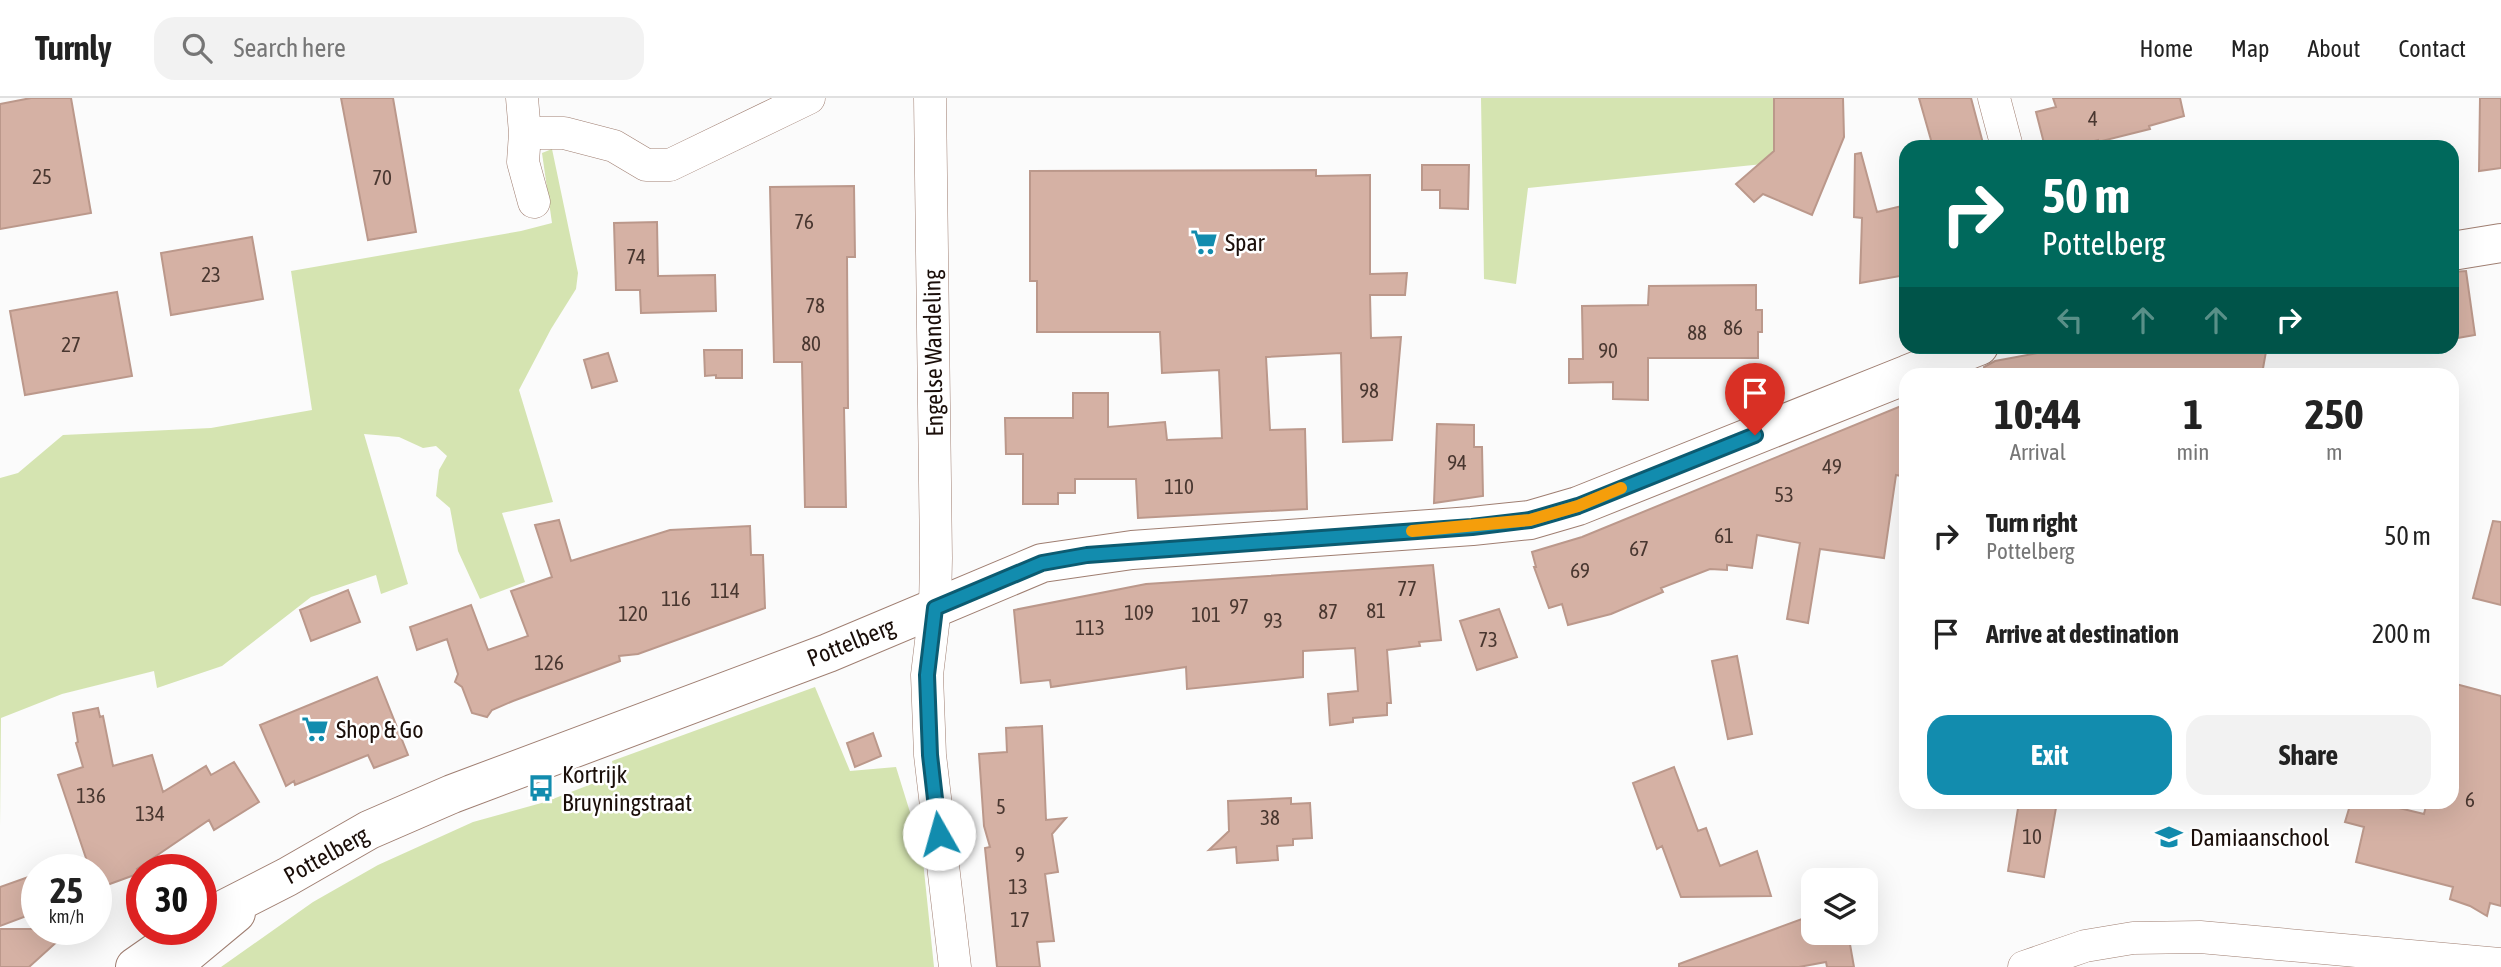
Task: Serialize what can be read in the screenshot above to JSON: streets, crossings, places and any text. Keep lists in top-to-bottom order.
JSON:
{
  "streets": {
    "main road": ["Pottelberg"],
    "street": ["Engelse Wandeling"]
  },
  "crossings": [
    ["Engelse Wandeling", "Pottelberg"]
  ],
  "places": {
    "supermarket": ["Spar", "Shop & Go"],
    "bus stop": ["Kortrijk Bruyningstraat"],
    "school or university": ["Damiaanschool"]
  },
  "house_numbers": [
    "4",
    "25",
    "70",
    "76",
    "74",
    "23",
    "78",
    "86",
    "88",
    "80",
    "27",
    "90",
    "98",
    "94",
    "49",
    "110",
    "53",
    "61",
    "67",
    "69",
    "77",
    "114",
    "116",
    "97",
    "81",
    "87",
    "109",
    "120",
    "101",
    "93",
    "113",
    "73",
    "126",
    "136",
    "6",
    "5",
    "134",
    "38",
    "10",
    "9",
    "13",
    "17"
  ],
  "page": {
    "header": "Turnly",
    "search": "Search here",
    "nav": [
      "Home",
      "Map",
      "About",
      "Contact"
    ],
    "turn": ["50 m", "Pottelberg"],
    "eta": [
      "10:44",
      "Arrival",
      "1",
      "min",
      "250",
      "m"
    ],
    "list": [
      {
        "name": "Turn right",
        "note": "Pottelberg",
        "value": "50 m"
      },
      {
        "name": "Arrive at destination",
        "value": "200 m"
      }
    ],
    "buttons": ["Exit", "Share"],
    "speed": "25 km/h",
    "limit": "30"
  }
}
